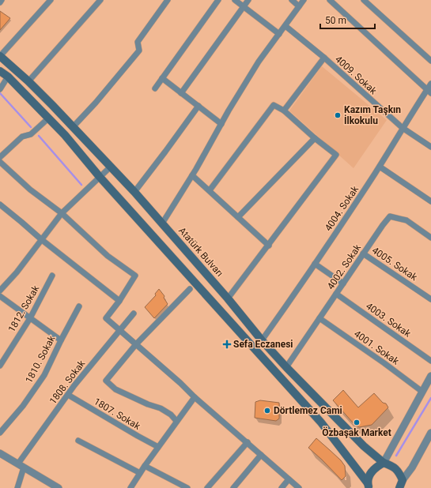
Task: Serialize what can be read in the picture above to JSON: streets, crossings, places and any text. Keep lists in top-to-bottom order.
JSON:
{
  "streets": {
    "main road": ["Atatürk Bulvarı"],
    "street": [
      "4009. Sokak",
      "4004. Sokak",
      "4005. Sokak",
      "4002. Sokak",
      "1812. Sokak",
      "4003. Sokak",
      "4001. Sokak",
      "1810. Sokak",
      "1808. Sokak",
      "1807. Sokak"
    ]
  },
  "crossings": [
    ["4009. Sokak", "4004. Sokak"],
    ["4004. Sokak", "Atatürk Bulvarı"],
    ["Atatürk Bulvarı", "4002. Sokak"],
    ["4005. Sokak", "4002. Sokak"],
    ["4002. Sokak", "4003. Sokak"],
    ["4002. Sokak", "4001. Sokak"],
    ["1808. Sokak", "1807. Sokak"]
  ],
  "places": {
    "other": ["Kazım Taşkın İlkokulu", "Dörtlemez Cami", "Özbaşak Market"],
    "health": ["Sefa Eczanesi"]
  },
  "scale_bar": "50 m"
}
